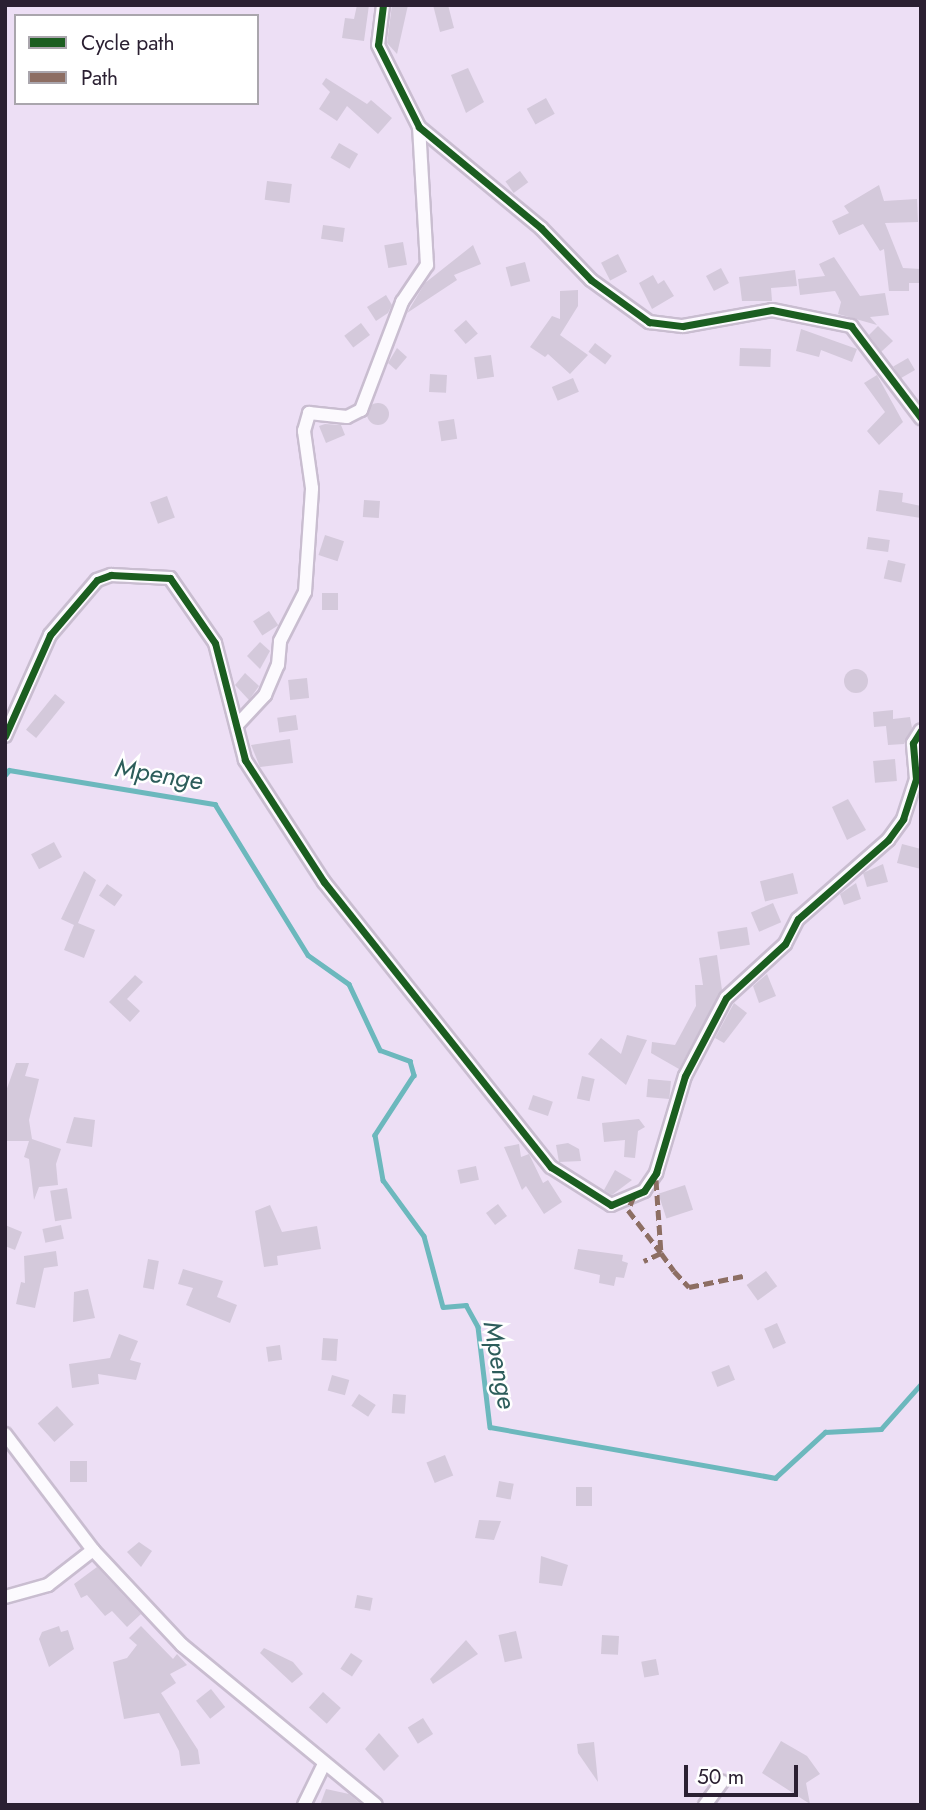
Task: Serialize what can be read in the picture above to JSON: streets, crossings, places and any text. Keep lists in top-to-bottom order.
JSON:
{
  "water": ["Mpenge"],
  "legend": ["Cycle path", "Path"],
  "scale_bar": "50 m"
}
